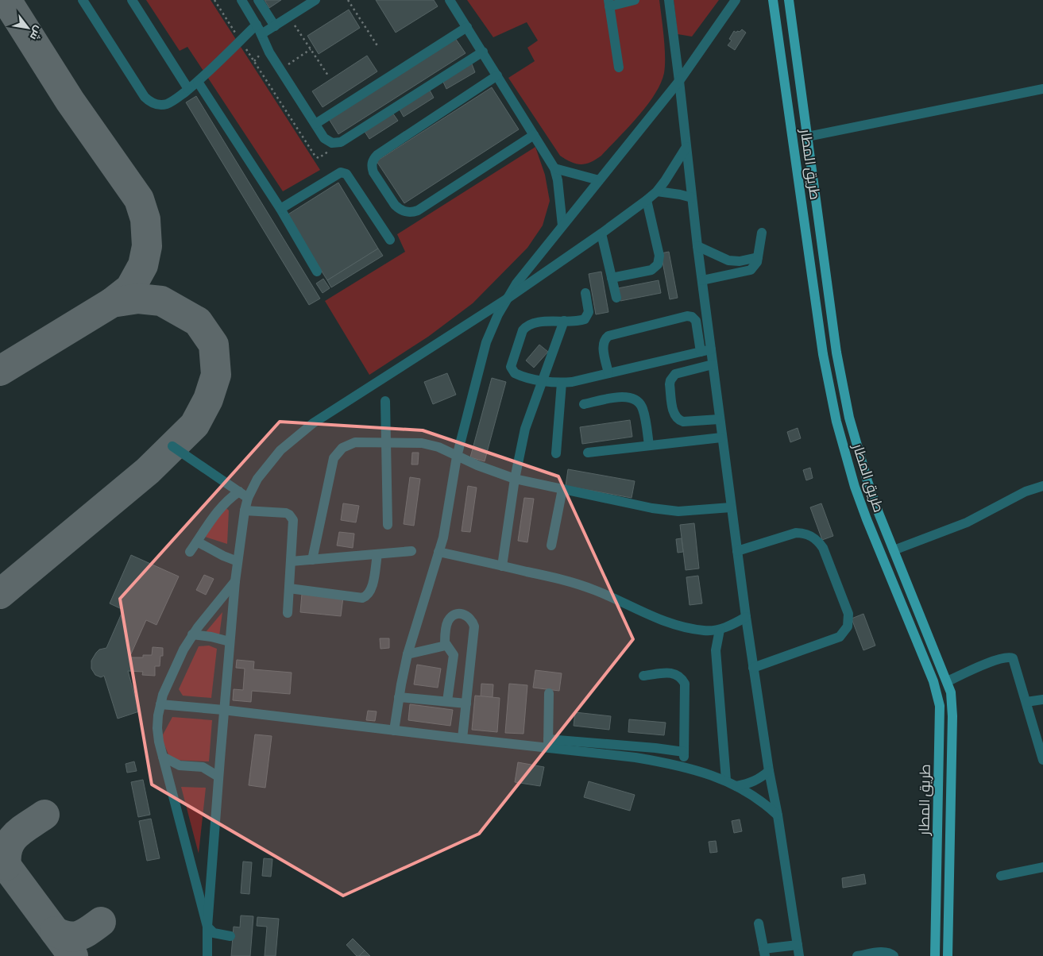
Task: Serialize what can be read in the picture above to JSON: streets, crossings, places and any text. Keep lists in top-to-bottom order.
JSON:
{
  "streets": {
    "main road": ["طريق المطار"]
  },
  "north": "bottom right"
}
